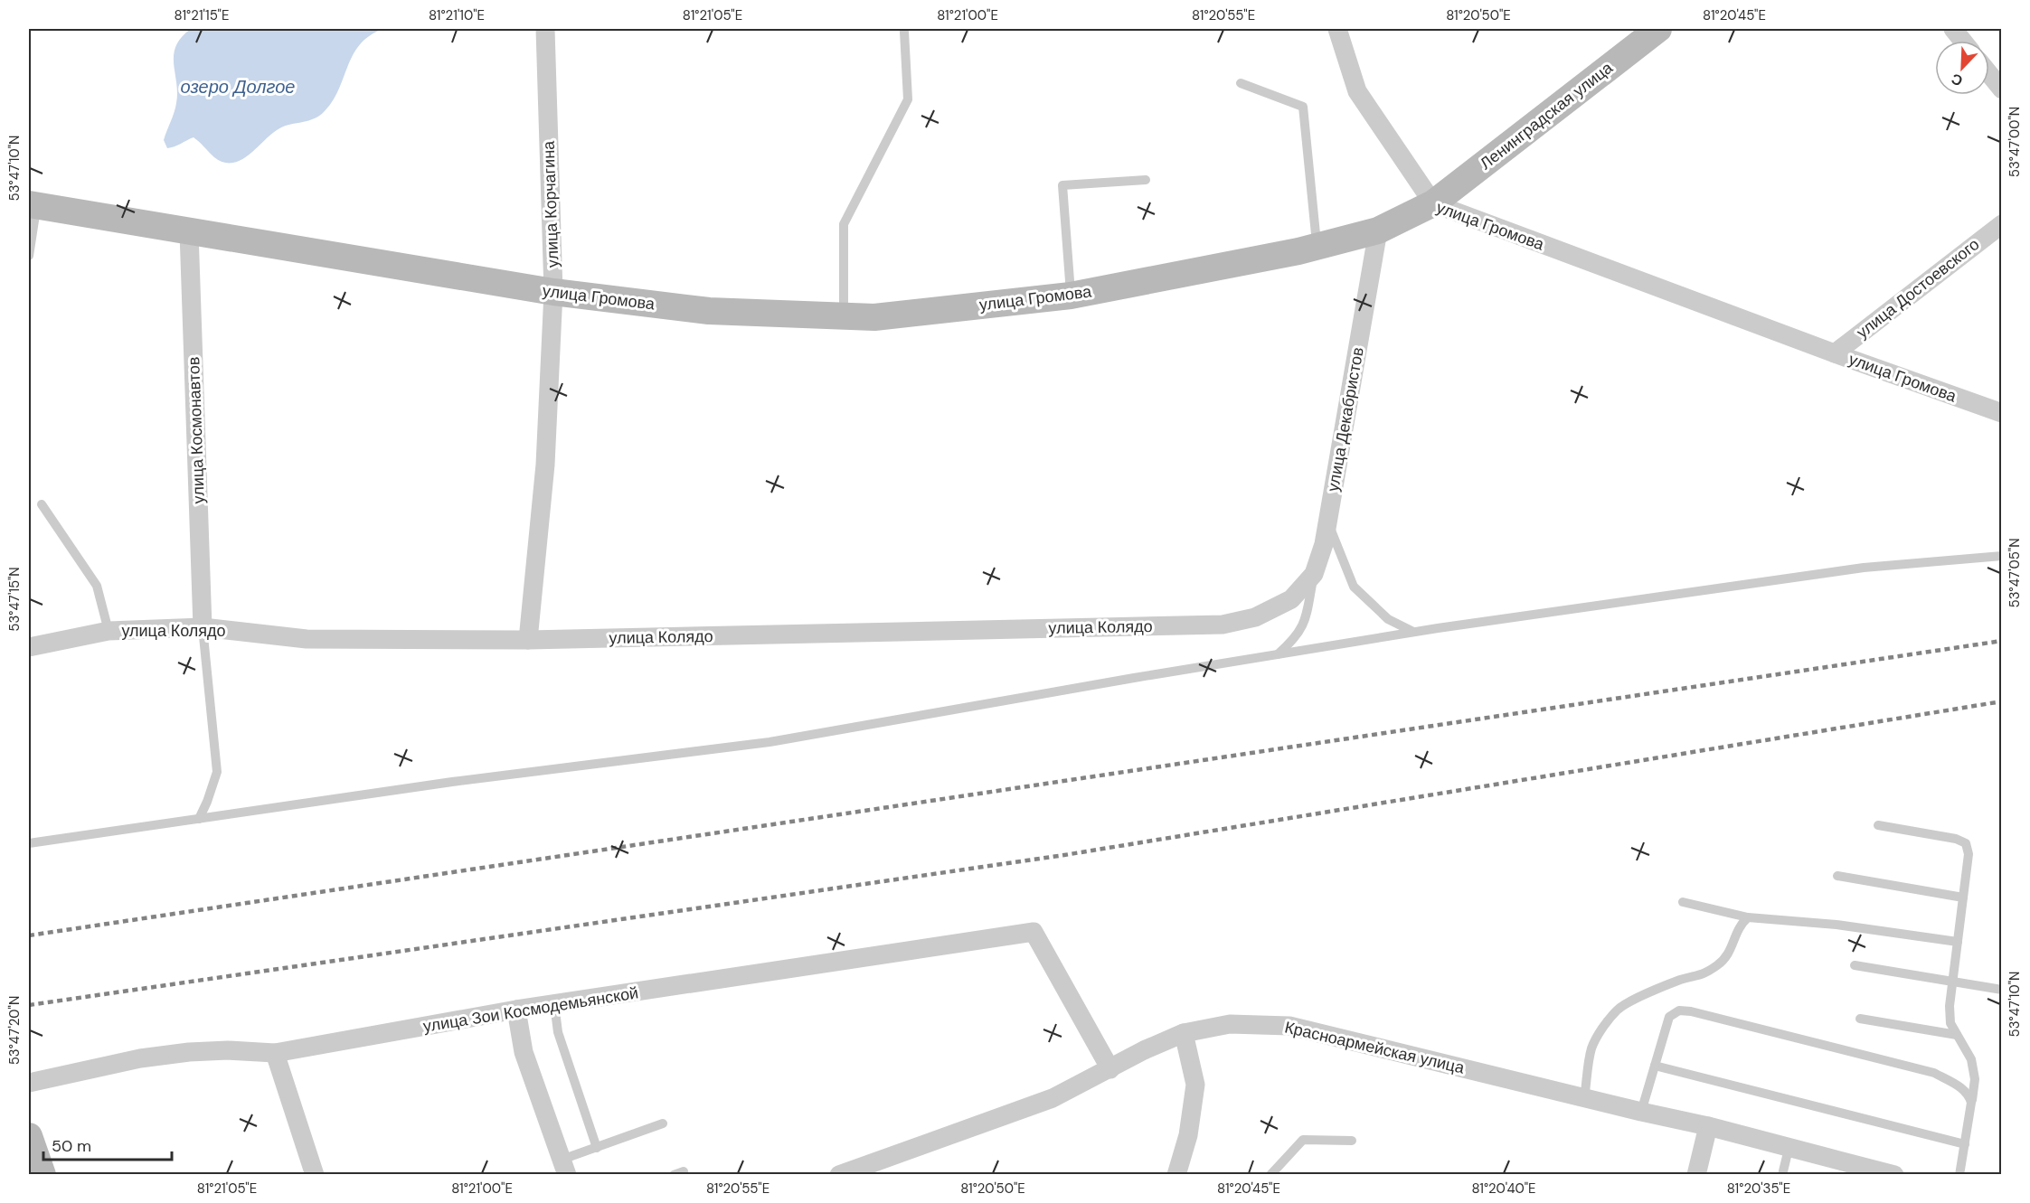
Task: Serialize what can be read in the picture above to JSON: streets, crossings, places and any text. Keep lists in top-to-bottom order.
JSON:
{
  "streets": {
    "street": [
      "Ленинградская улица",
      "улица Корчагина",
      "улица Громова",
      "улица Достоевского",
      "улица Декабристов",
      "улица Космонавтов",
      "улица Колядо",
      "улица Зои Космодемьянской",
      "Красноармейская улица"
    ]
  },
  "crossings": [
    ["Ленинградская улица", "улица Громова"],
    ["улица Корчагина", "улица Громова"],
    ["улица Корчагина", "улица Колядо"],
    ["улица Громова", "улица Достоевского"],
    ["улица Громова", "улица Декабристов"],
    ["улица Громова", "улица Космонавтов"],
    ["улица Декабристов", "улица Колядо"],
    ["улица Космонавтов", "улица Колядо"],
    ["улица Зои Космодемьянской", "Красноармейская улица"]
  ],
  "water": ["озеро Долгое"],
  "scale_bar": "50 m",
  "north": "bottom left",
  "coordinates": [
    "81°21'15\"E",
    "81°21'10\"E",
    "81°21'05\"E",
    "81°21'00\"E",
    "81°20'55\"E",
    "81°20'50\"E",
    "81°20'45\"E",
    "53°47'00\"N",
    "53°47'10\"N",
    "53°47'05\"N",
    "53°47'15\"N",
    "53°47'20\"N",
    "81°20'40\"E",
    "81°20'35\"E"
  ]
}
